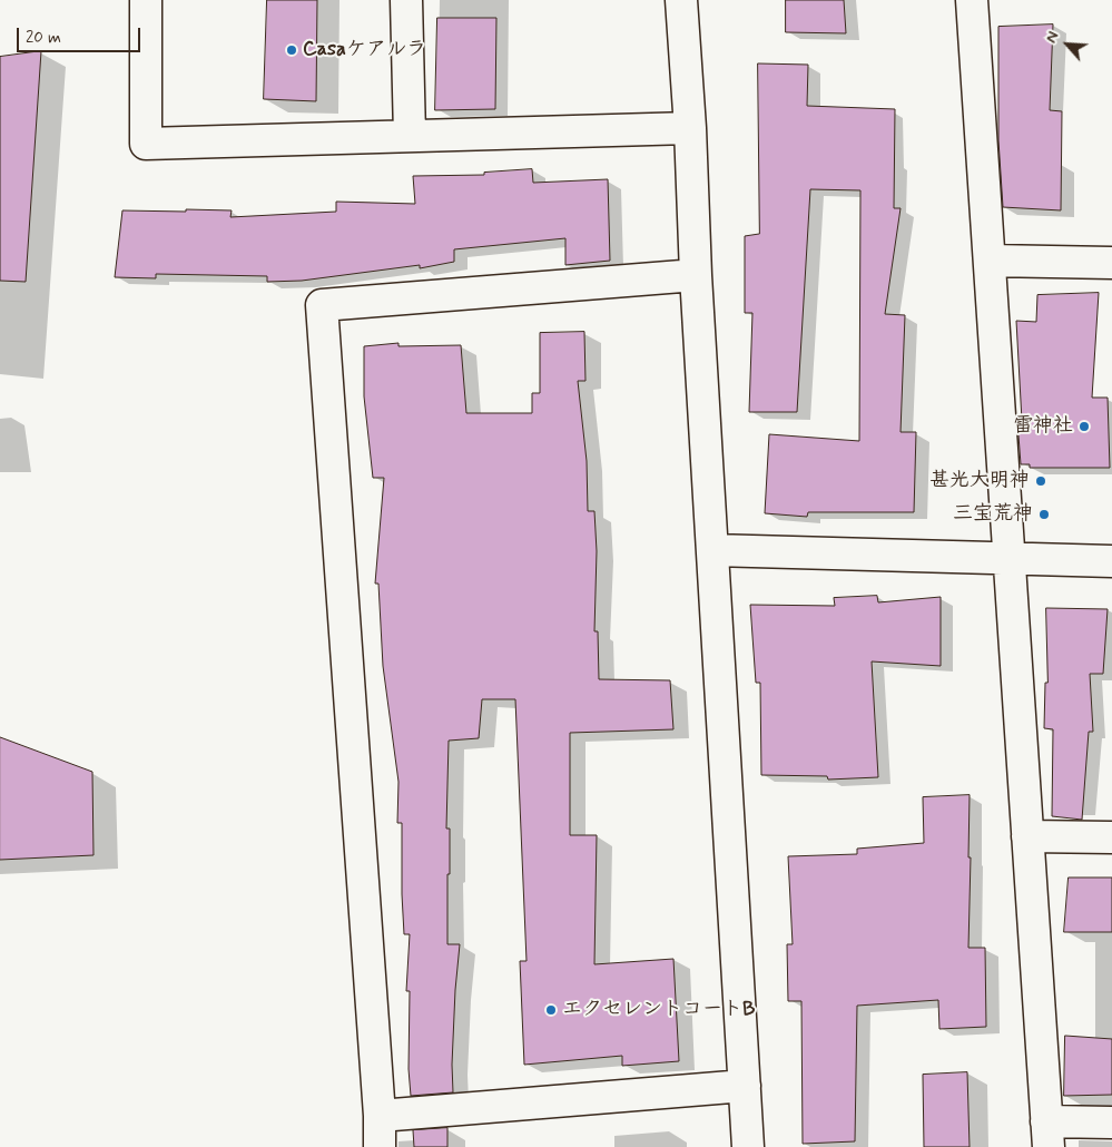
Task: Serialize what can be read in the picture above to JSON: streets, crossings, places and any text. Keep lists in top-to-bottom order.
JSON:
{
  "places": [
    "Casaケアルラ",
    "雷神社",
    "甚光大明神",
    "三宝荒神",
    "エクセレントコートB"
  ],
  "scale_bar": "20 m",
  "north": "top left"
}
